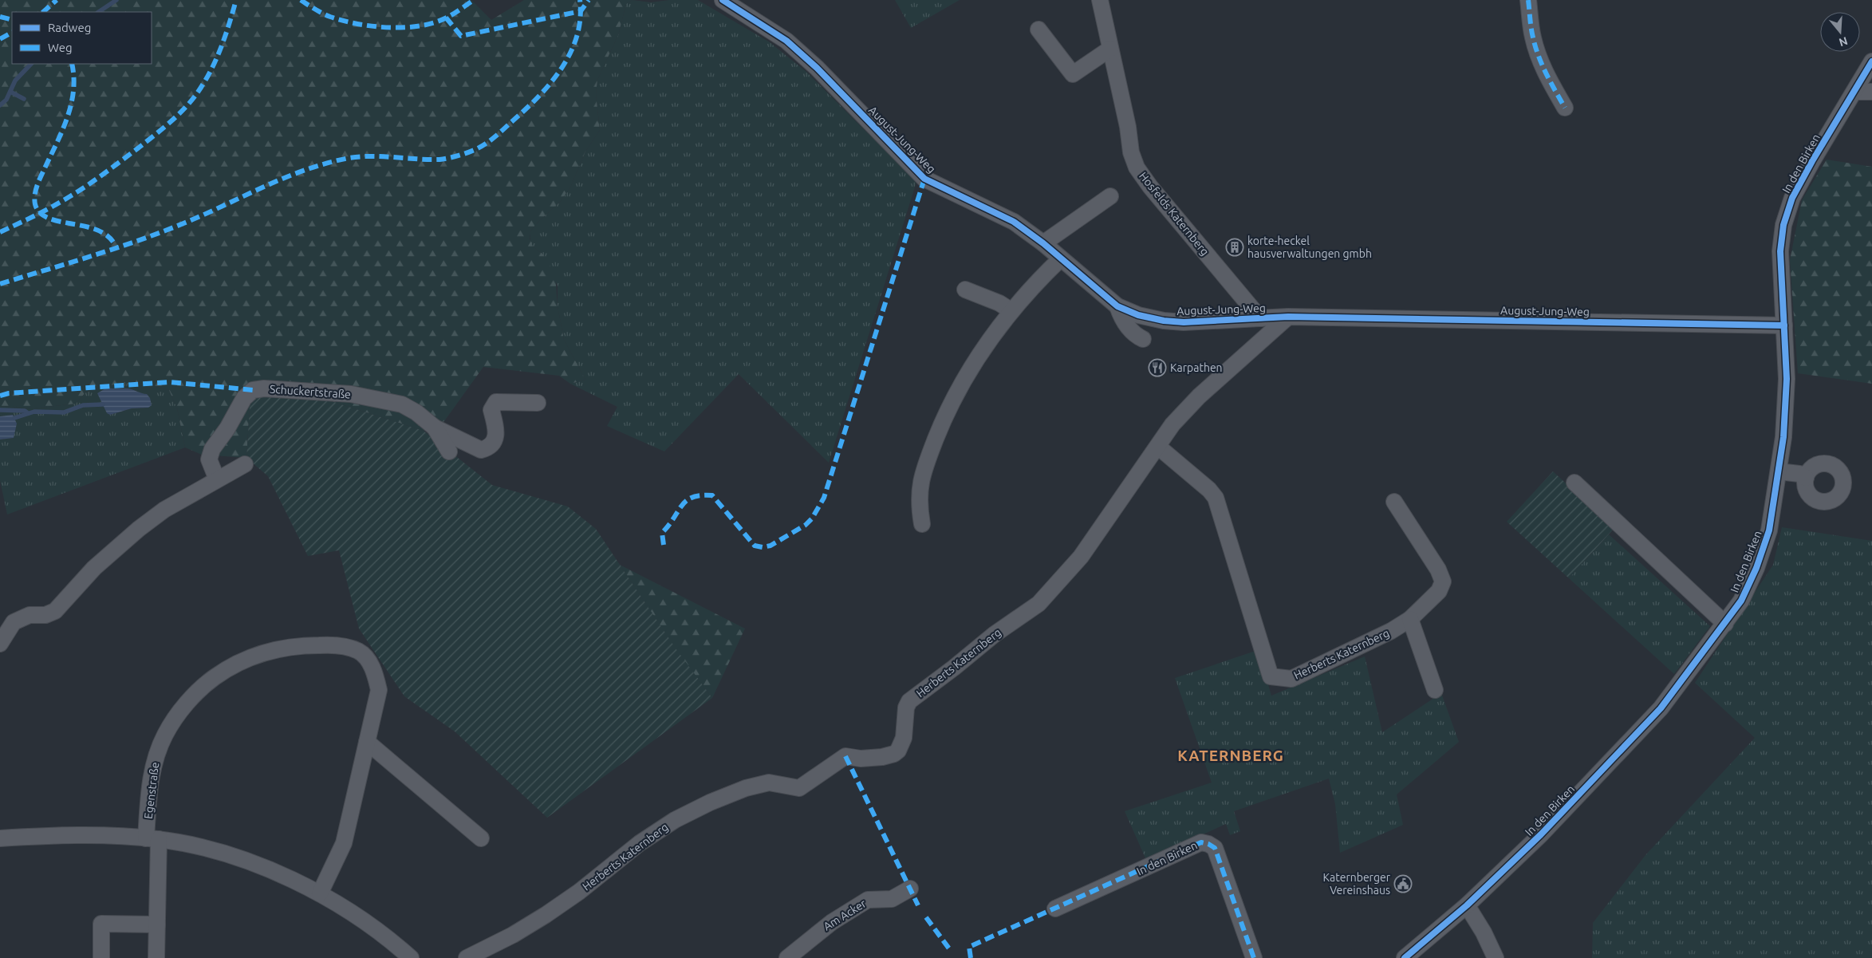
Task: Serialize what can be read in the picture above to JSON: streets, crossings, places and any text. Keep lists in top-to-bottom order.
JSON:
{
  "streets": {
    "street": [
      "August-Jung-Weg",
      "In den Birken",
      "Hosfelds Katernberg",
      "Schuckertstraße",
      "Herberts Katernberg",
      "Egenstraße",
      "Am Acker"
    ]
  },
  "crossings": [
    ["August-Jung-Weg", "In den Birken"],
    ["August-Jung-Weg", "Hosfelds Katernberg"],
    ["August-Jung-Weg", "Herberts Katernberg"]
  ],
  "districts": ["KATERNBERG"],
  "places": {
    "building": ["korte-heckel hausverwaltungen gmbh"],
    "restaurant": ["Karpathen"],
    "public building": ["Katernberger Vereinshaus"]
  },
  "legend": ["Radweg", "Weg"],
  "north": "bottom"
}
